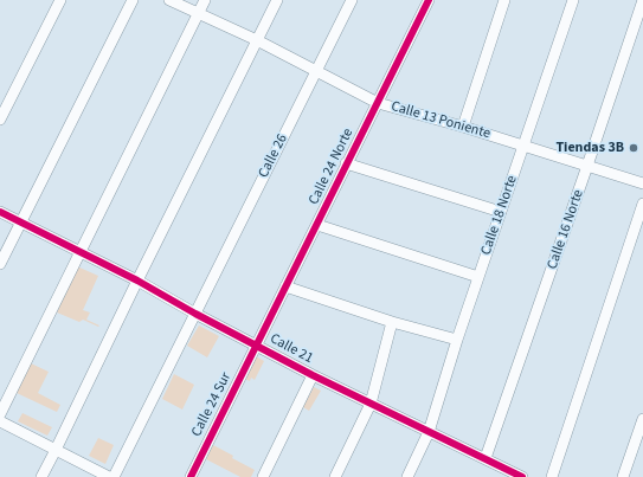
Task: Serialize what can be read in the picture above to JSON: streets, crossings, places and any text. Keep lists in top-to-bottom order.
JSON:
{
  "streets": {
    "street": [
      "Calle 13 Poniente",
      "Calle 26",
      "Calle 24 Norte",
      "Calle 18 Norte",
      "Calle 16 Norte",
      "Calle 21",
      "Calle 24 Sur"
    ]
  },
  "crossings": [
    ["Calle 13 Poniente", "Calle 26"],
    ["Calle 13 Poniente", "Calle 24 Norte"],
    ["Calle 13 Poniente", "Calle 18 Norte"],
    ["Calle 13 Poniente", "Calle 16 Norte"],
    ["Calle 26", "Calle 21"],
    ["Calle 24 Norte", "Calle 21"],
    ["Calle 24 Norte", "Calle 24 Sur"],
    ["Calle 18 Norte", "Calle 21"],
    ["Calle 16 Norte", "Calle 21"],
    ["Calle 21", "Calle 24 Sur"]
  ],
  "places": ["Tiendas 3B"]
}
